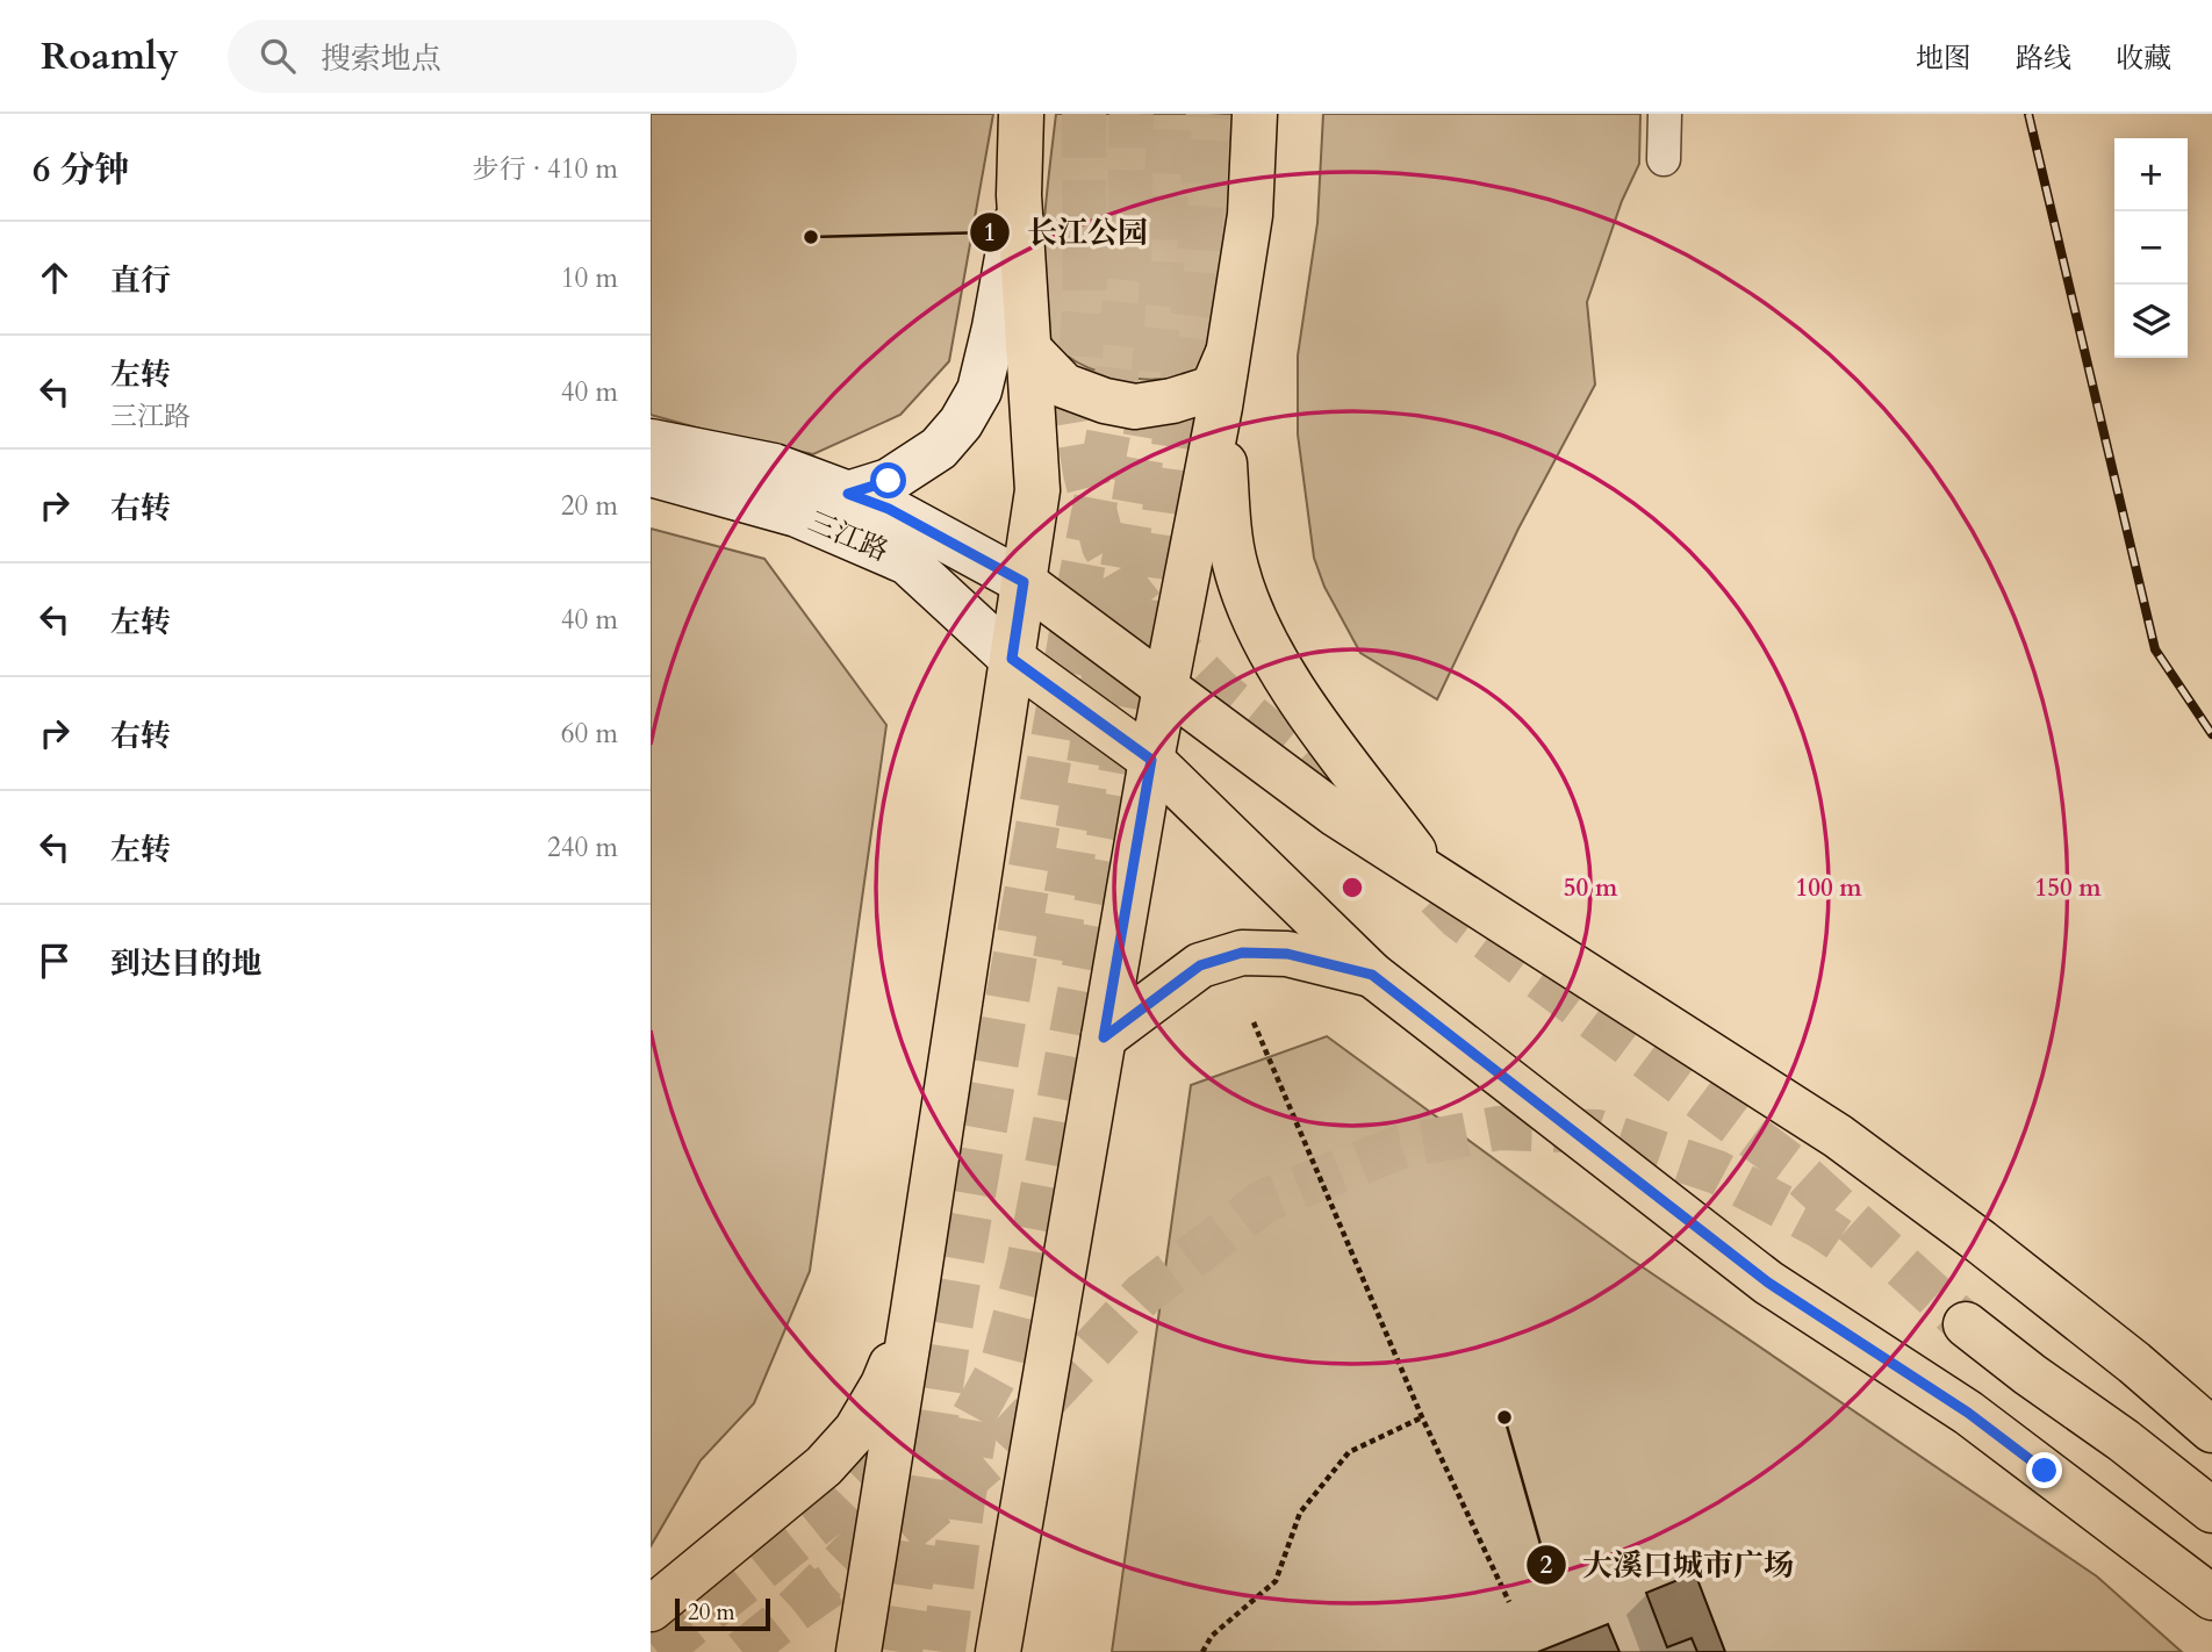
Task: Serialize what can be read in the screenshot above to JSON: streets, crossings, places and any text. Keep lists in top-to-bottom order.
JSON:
{
  "streets": {
    "main road": ["三江路"]
  },
  "places": ["长江公园", "大溪口城市广场"],
  "scale_bar": "20 m",
  "page": {
    "header": "Roamly",
    "search": "搜索地点",
    "nav": ["地图", "路线", "收藏"],
    "heading": ["6 分钟", "步行 · 410 m"],
    "map_buttons": ["+", "−"],
    "list": [
      ["直行", "10 m"],
      ["左转", "三江路", "40 m"],
      ["右转", "20 m"],
      ["左转", "40 m"],
      ["右转", "60 m"],
      ["左转", "240 m"],
      "到达目的地"
    ],
    "scale": "20 m"
  },
  "rings": ["50 m", "100 m", "150 m"]
}
